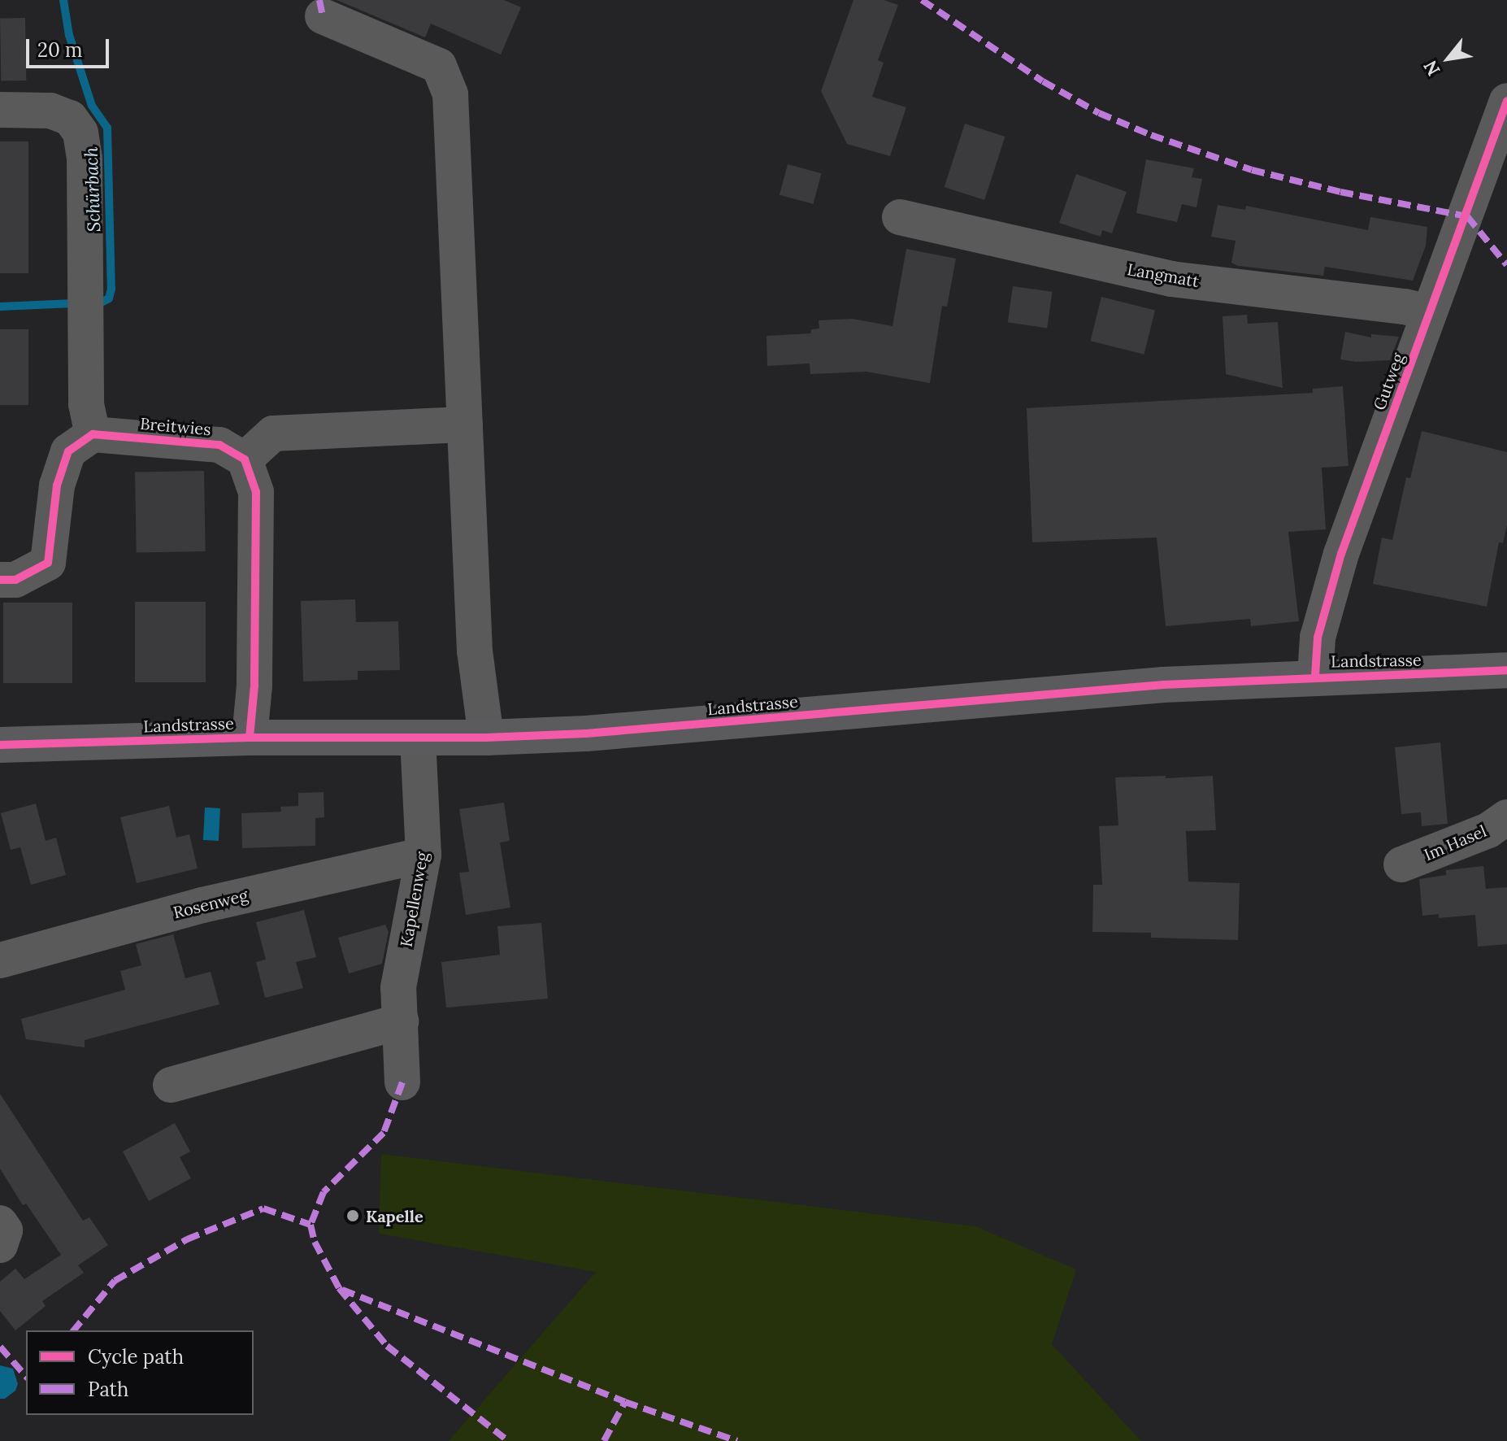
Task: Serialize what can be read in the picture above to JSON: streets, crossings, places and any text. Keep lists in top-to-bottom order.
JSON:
{
  "streets": {
    "main road": ["Landstrasse"],
    "street": [
      "Langmatt",
      "Gutweg",
      "Breitwies",
      "Im Hasel",
      "Kapellenweg",
      "Rosenweg"
    ]
  },
  "crossings": [
    ["Langmatt", "Gutweg"],
    ["Gutweg", "Landstrasse"],
    ["Landstrasse", "Kapellenweg"],
    ["Kapellenweg", "Rosenweg"]
  ],
  "water": ["Schürbach"],
  "places": ["Kapelle"],
  "legend": ["Cycle path", "Path"],
  "scale_bar": "20 m",
  "north": "bottom left"
}
